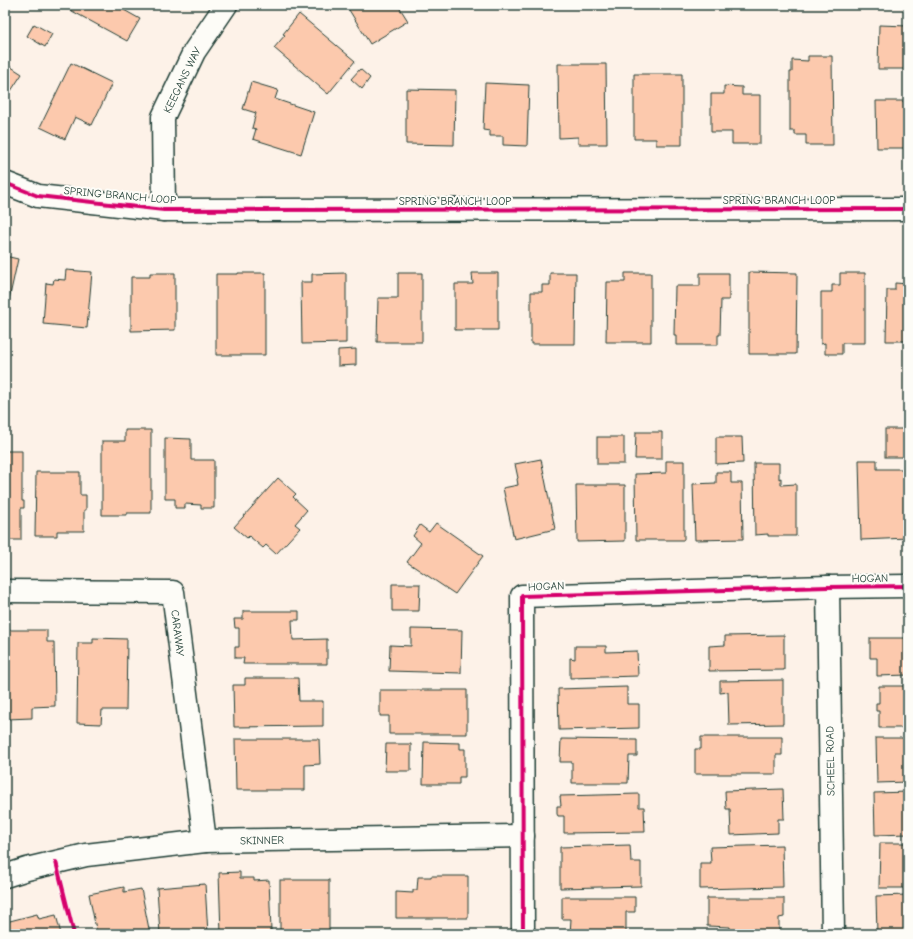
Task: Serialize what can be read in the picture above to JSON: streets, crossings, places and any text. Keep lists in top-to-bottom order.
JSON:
{
  "streets": {
    "street": [
      "KEEGANS WAY",
      "SPRING BRANCH LOOP",
      "HOGAN",
      "CARAWAY",
      "SCHEEL ROAD",
      "SKINNER"
    ]
  },
  "crossings": [
    ["KEEGANS WAY", "SPRING BRANCH LOOP"],
    ["HOGAN", "SCHEEL ROAD"],
    ["HOGAN", "SKINNER"],
    ["CARAWAY", "SKINNER"]
  ]
}
